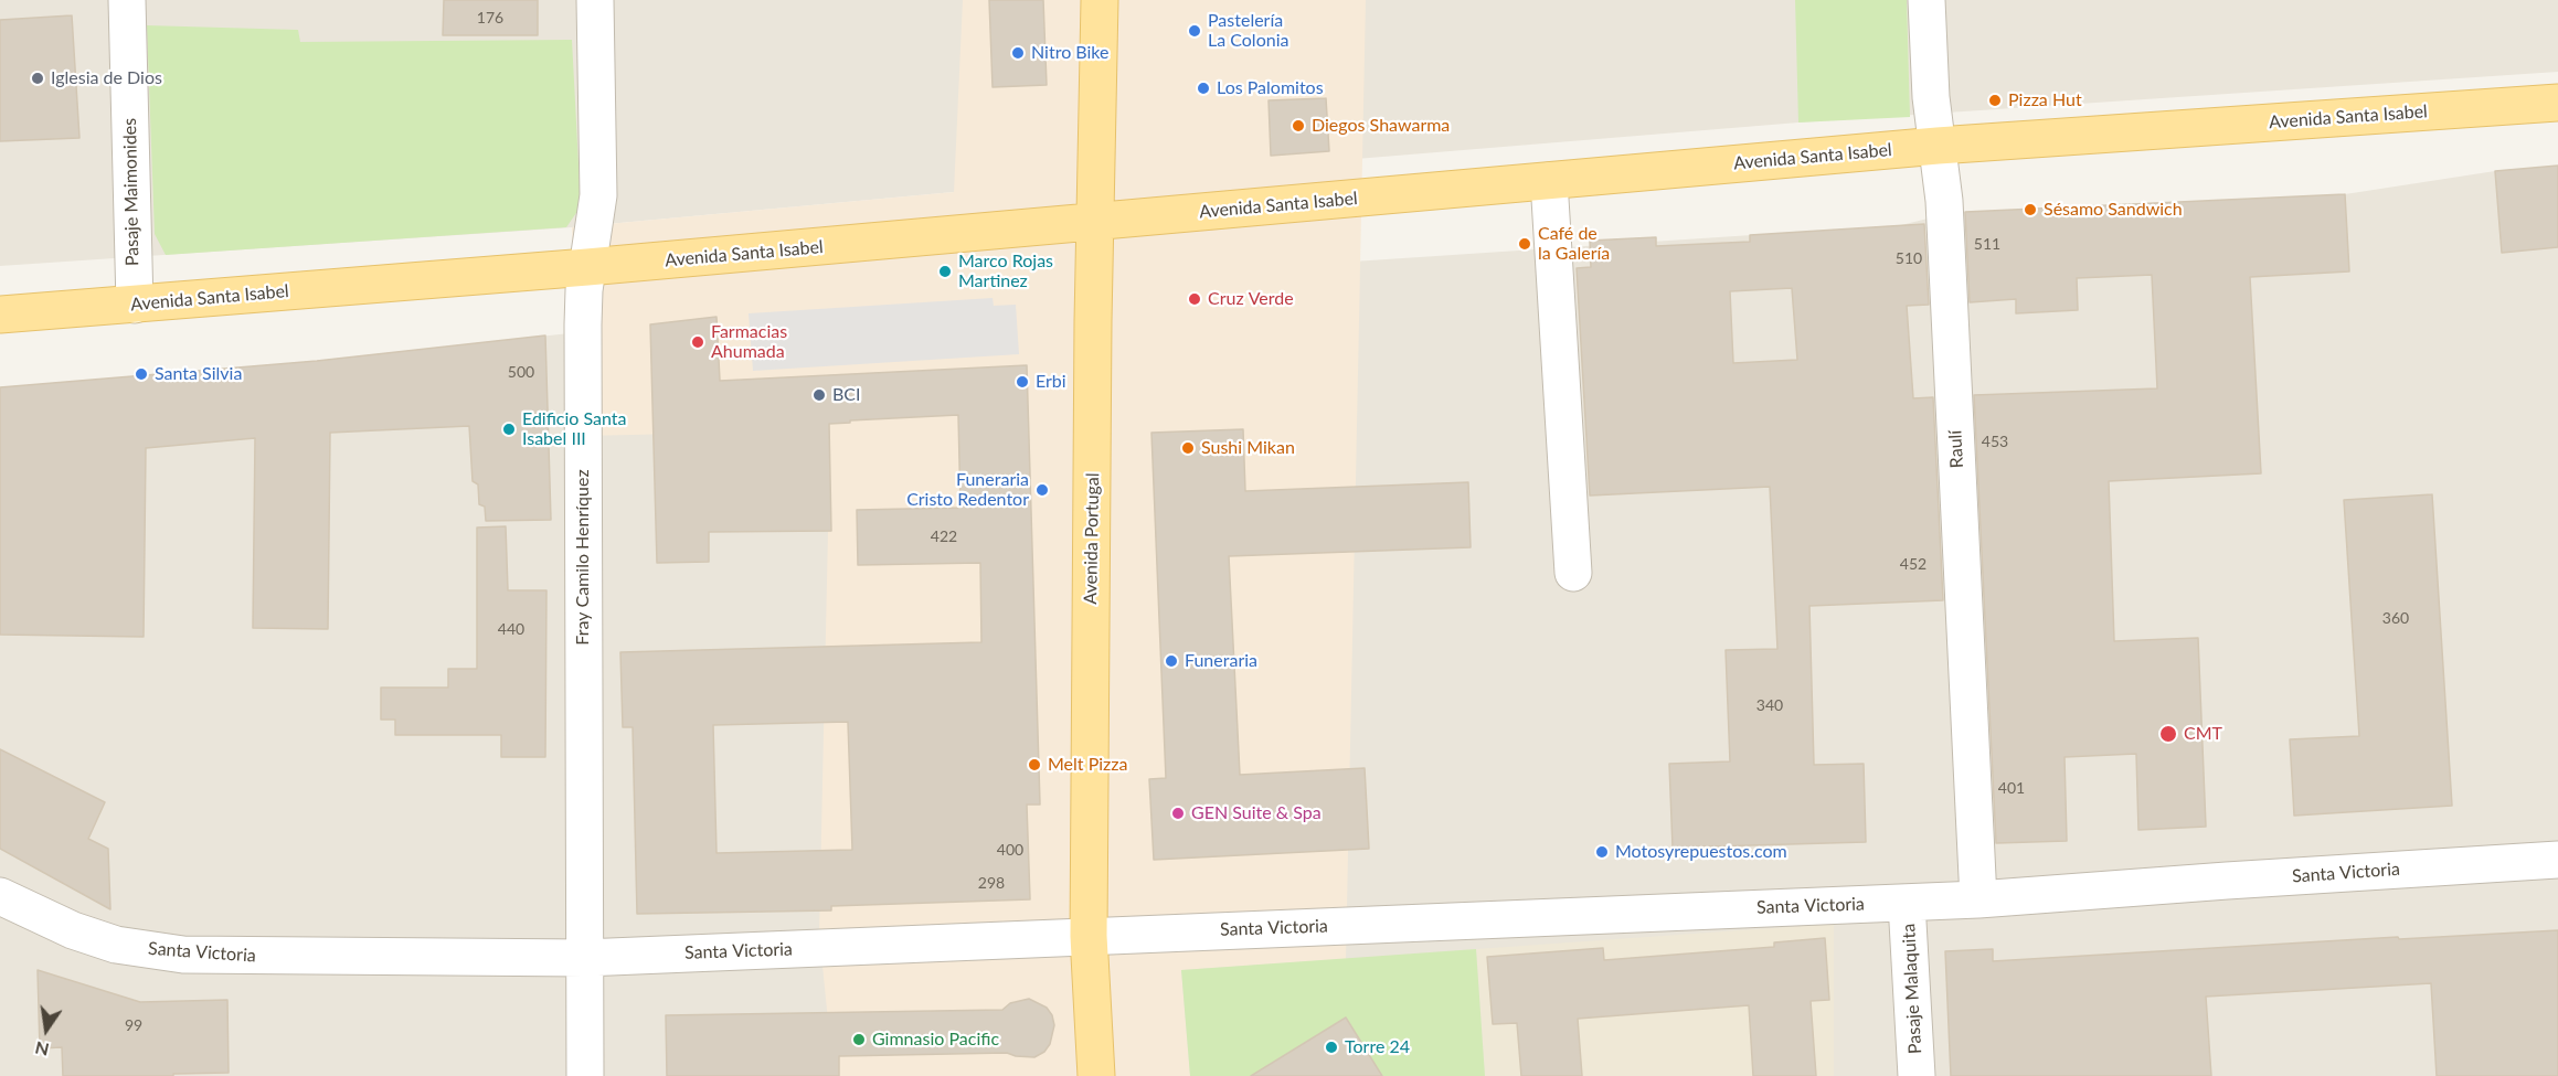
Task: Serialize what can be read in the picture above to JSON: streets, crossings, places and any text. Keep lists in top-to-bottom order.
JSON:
{
  "streets": {
    "main road": ["Avenida Santa Isabel", "Avenida Portugal"],
    "street": [
      "Pasaje Maimonides",
      "Raulí",
      "Fray Camilo Henríquez",
      "Santa Victoria",
      "Pasaje Malaquita"
    ]
  },
  "crossings": [
    ["Avenida Santa Isabel", "Pasaje Maimonides"],
    ["Avenida Santa Isabel", "Raulí"],
    ["Avenida Santa Isabel", "Avenida Portugal"],
    ["Avenida Santa Isabel", "Fray Camilo Henríquez"],
    ["Raulí", "Santa Victoria"],
    ["Avenida Portugal", "Santa Victoria"],
    ["Fray Camilo Henríquez", "Santa Victoria"],
    ["Santa Victoria", "Pasaje Malaquita"]
  ],
  "places": [
    "Pastelería La Colonia",
    "Nitro Bike",
    "Iglesia de Dios",
    "Los Palomitos",
    "Pizza Hut",
    "Diegos Shawarma",
    "Sésamo Sandwich",
    "Café de la Galería",
    "Marco Rojas Martinez",
    "Cruz Verde",
    "Farmacias Ahumada",
    "Santa Silvia",
    "Erbi",
    "BCI",
    "Edificio Santa Isabel III",
    "Sushi Mikan",
    "Funeraria Cristo Redentor",
    "Funeraria",
    "CMT",
    "Melt Pizza",
    "GEN Suite & Spa",
    "Motosyrepuestos.com",
    "Gimnasio Pacific",
    "Torre 24"
  ],
  "house_numbers": [
    "176",
    "511",
    "510",
    "500",
    "453",
    "422",
    "452",
    "360",
    "440",
    "340",
    "401",
    "400",
    "298",
    "99"
  ],
  "north": "bottom"
}
